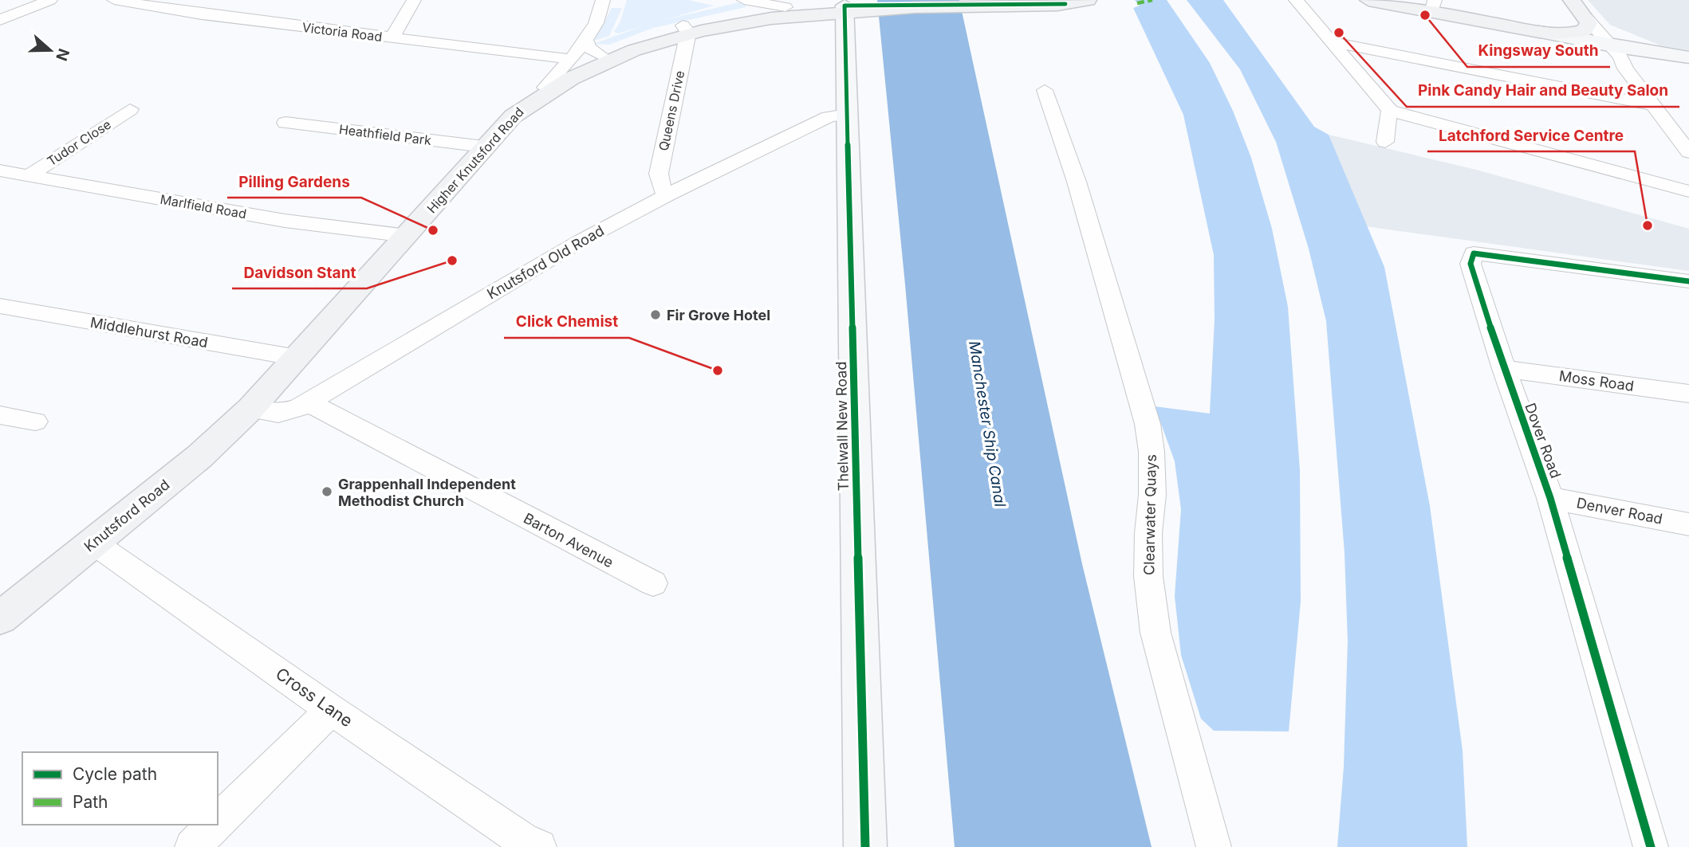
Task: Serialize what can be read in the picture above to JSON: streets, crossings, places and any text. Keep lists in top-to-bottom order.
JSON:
{
  "streets": {
    "highway": ["Higher Knutsford Road", "Knutsford Road"],
    "main road": ["Thelwall New Road"],
    "street": [
      "Victoria Road",
      "Queens Drive",
      "Heathfield Park",
      "Tudor Close",
      "Marlfield Road",
      "Knutsford Old Road",
      "Middlehurst Road",
      "Moss Road",
      "Dover Road",
      "Denver Road",
      "Clearwater Quays",
      "Barton Avenue",
      "Cross Lane"
    ]
  },
  "crossings": [
    ["Queens Drive", "Higher Knutsford Road"],
    ["Queens Drive", "Knutsford Old Road"],
    ["Heathfield Park", "Higher Knutsford Road"],
    ["Tudor Close", "Marlfield Road"],
    ["Higher Knutsford Road", "Marlfield Road"],
    ["Higher Knutsford Road", "Knutsford Old Road"],
    ["Higher Knutsford Road", "Middlehurst Road"],
    ["Higher Knutsford Road", "Thelwall New Road"],
    ["Higher Knutsford Road", "Knutsford Road"],
    ["Knutsford Old Road", "Thelwall New Road"],
    ["Knutsford Old Road", "Knutsford Road"],
    ["Knutsford Old Road", "Barton Avenue"],
    ["Moss Road", "Dover Road"],
    ["Dover Road", "Denver Road"],
    ["Knutsford Road", "Cross Lane"]
  ],
  "water": ["Manchester Ship Canal"],
  "places": [
    "Kingsway South",
    "Pink Candy Hair and Beauty Salon",
    "Latchford Service Centre",
    "Pilling Gardens",
    "Davidson Stant",
    "Fir Grove Hotel",
    "Click Chemist",
    "Grappenhall Independent Methodist Church"
  ],
  "legend": ["Cycle path", "Path"],
  "north": "right"
}
